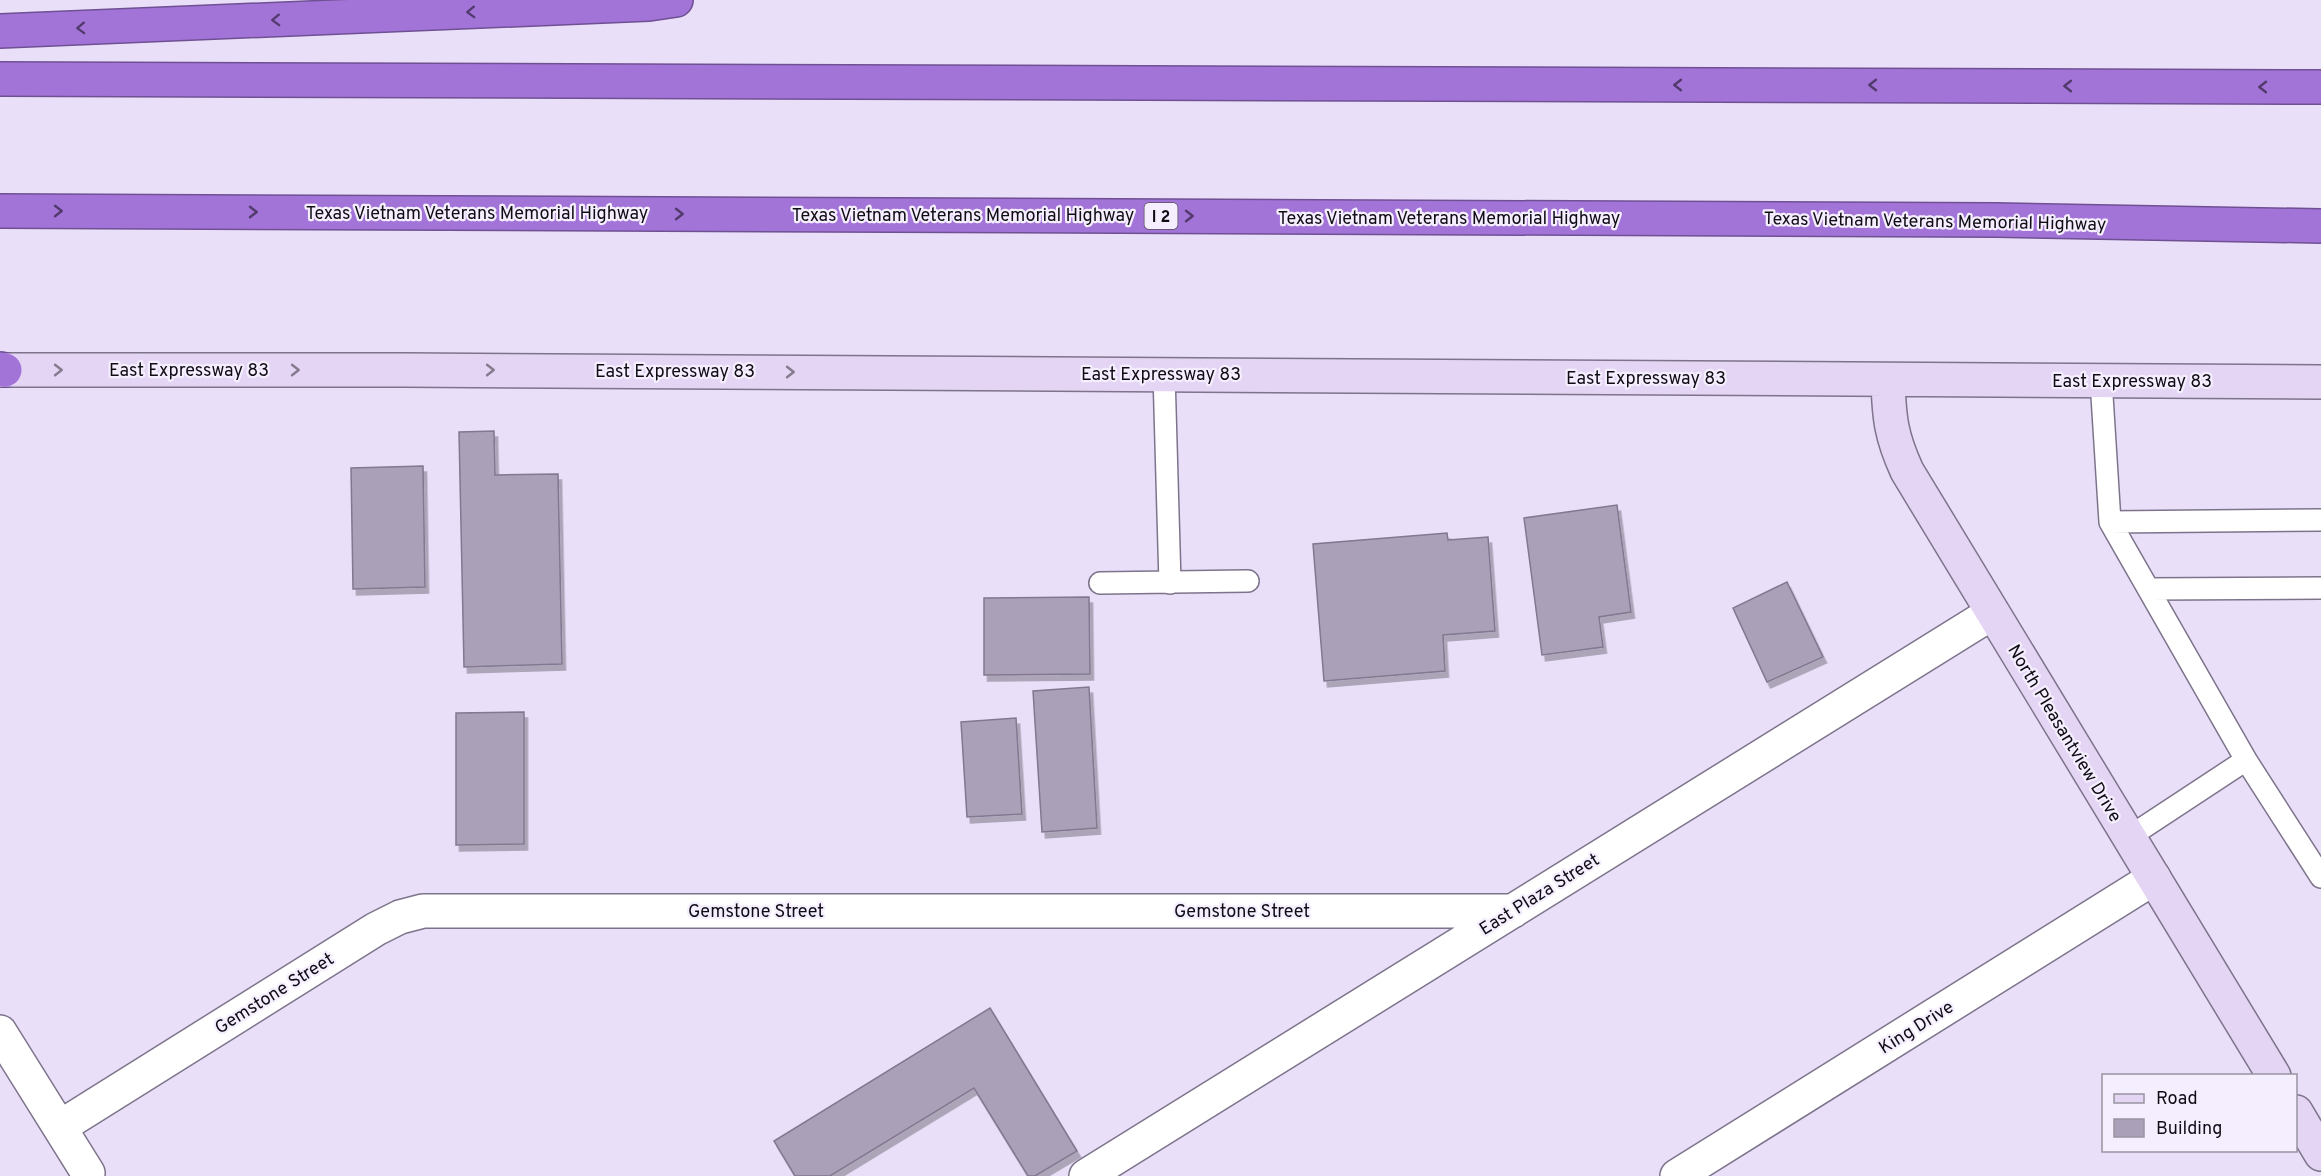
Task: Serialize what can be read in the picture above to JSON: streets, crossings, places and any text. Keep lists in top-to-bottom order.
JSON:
{
  "streets": {
    "highway": ["Texas Vietnam Veterans Memorial Highway", "I 2"],
    "main road": ["East Expressway 83", "North Pleasantview Drive"],
    "street": ["East Plaza Street", "Gemstone Street", "King Drive"]
  },
  "crossings": [
    ["East Expressway 83", "North Pleasantview Drive"],
    ["North Pleasantview Drive", "East Plaza Street"],
    ["North Pleasantview Drive", "King Drive"],
    ["East Plaza Street", "Gemstone Street"]
  ],
  "one_way": ["East Expressway 83"],
  "legend": ["Road", "Building"]
}
